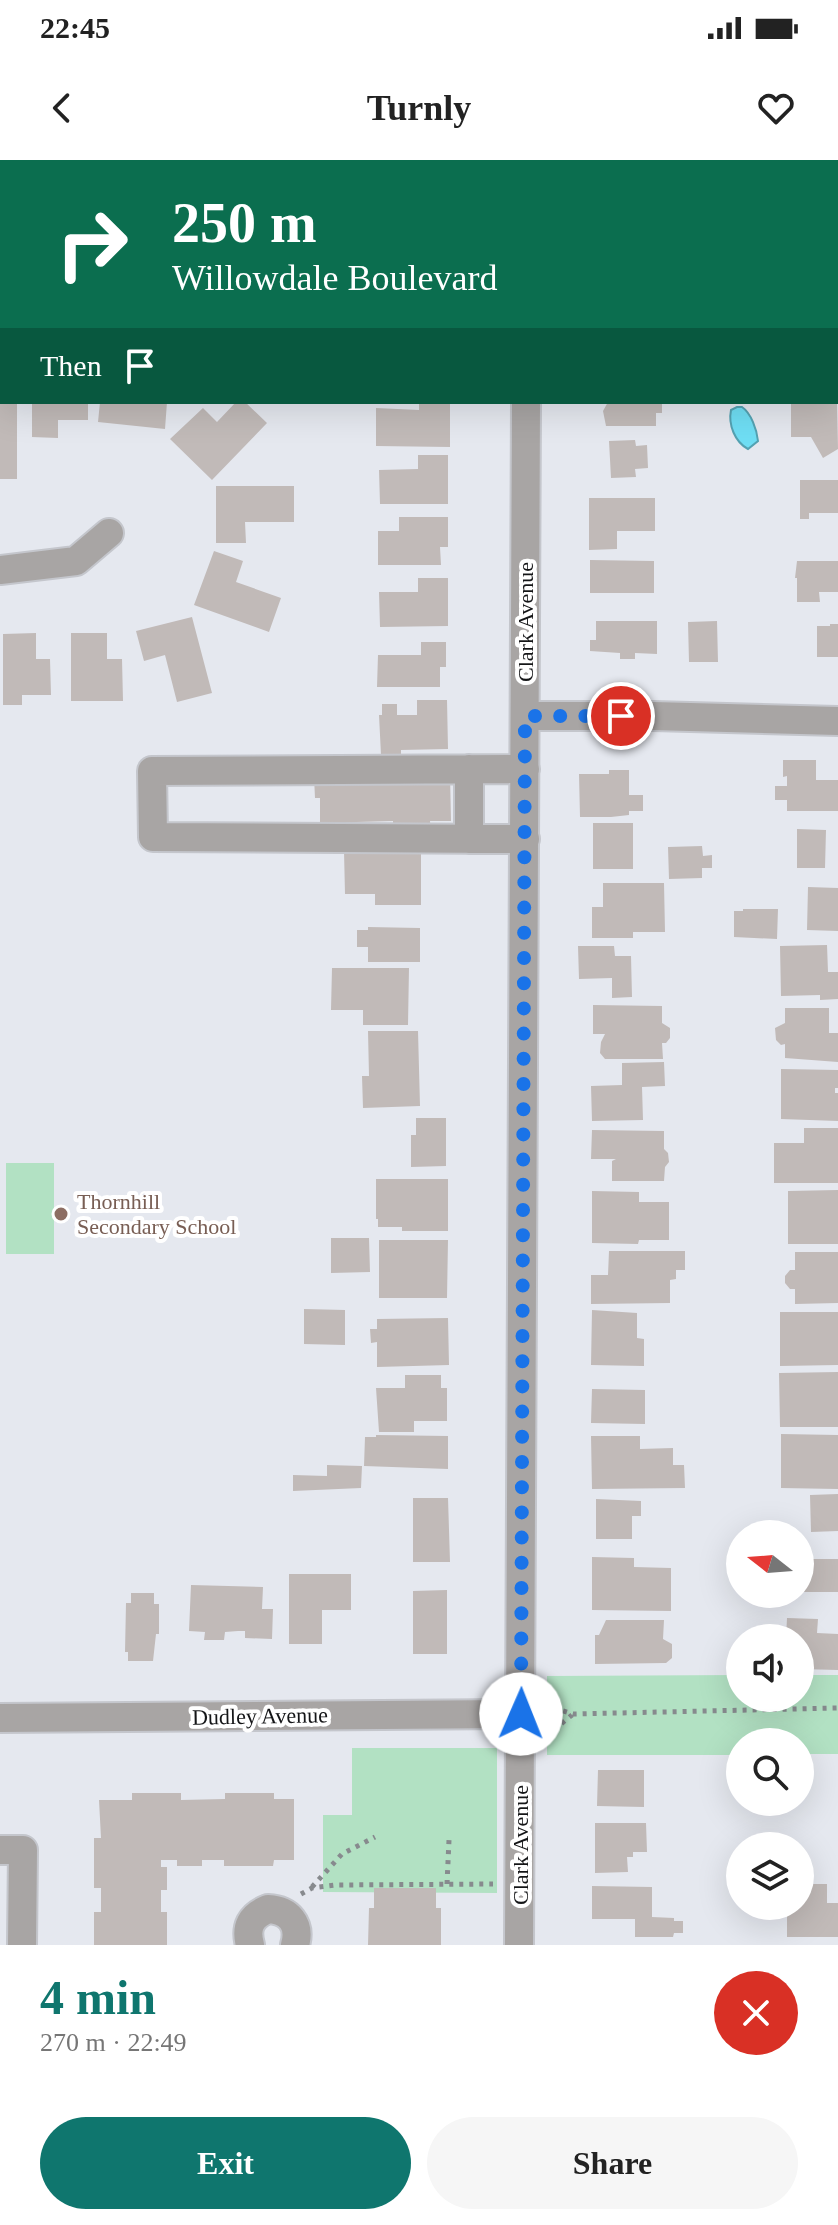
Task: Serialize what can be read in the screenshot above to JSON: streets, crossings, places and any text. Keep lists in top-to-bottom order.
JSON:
{
  "streets": {
    "street": ["Clark Avenue", "Dudley Avenue"]
  },
  "crossings": [
    ["Clark Avenue", "Dudley Avenue"]
  ],
  "places": ["Thornhill Secondary School"],
  "north": "left",
  "page": {
    "status": "22:45",
    "header": "Turnly",
    "turn": ["250 m", "Willowdale Boulevard"],
    "then": "Then",
    "heading": ["4 min", "270 m · 22:49"],
    "buttons": ["Exit", "Share"]
  }
}
